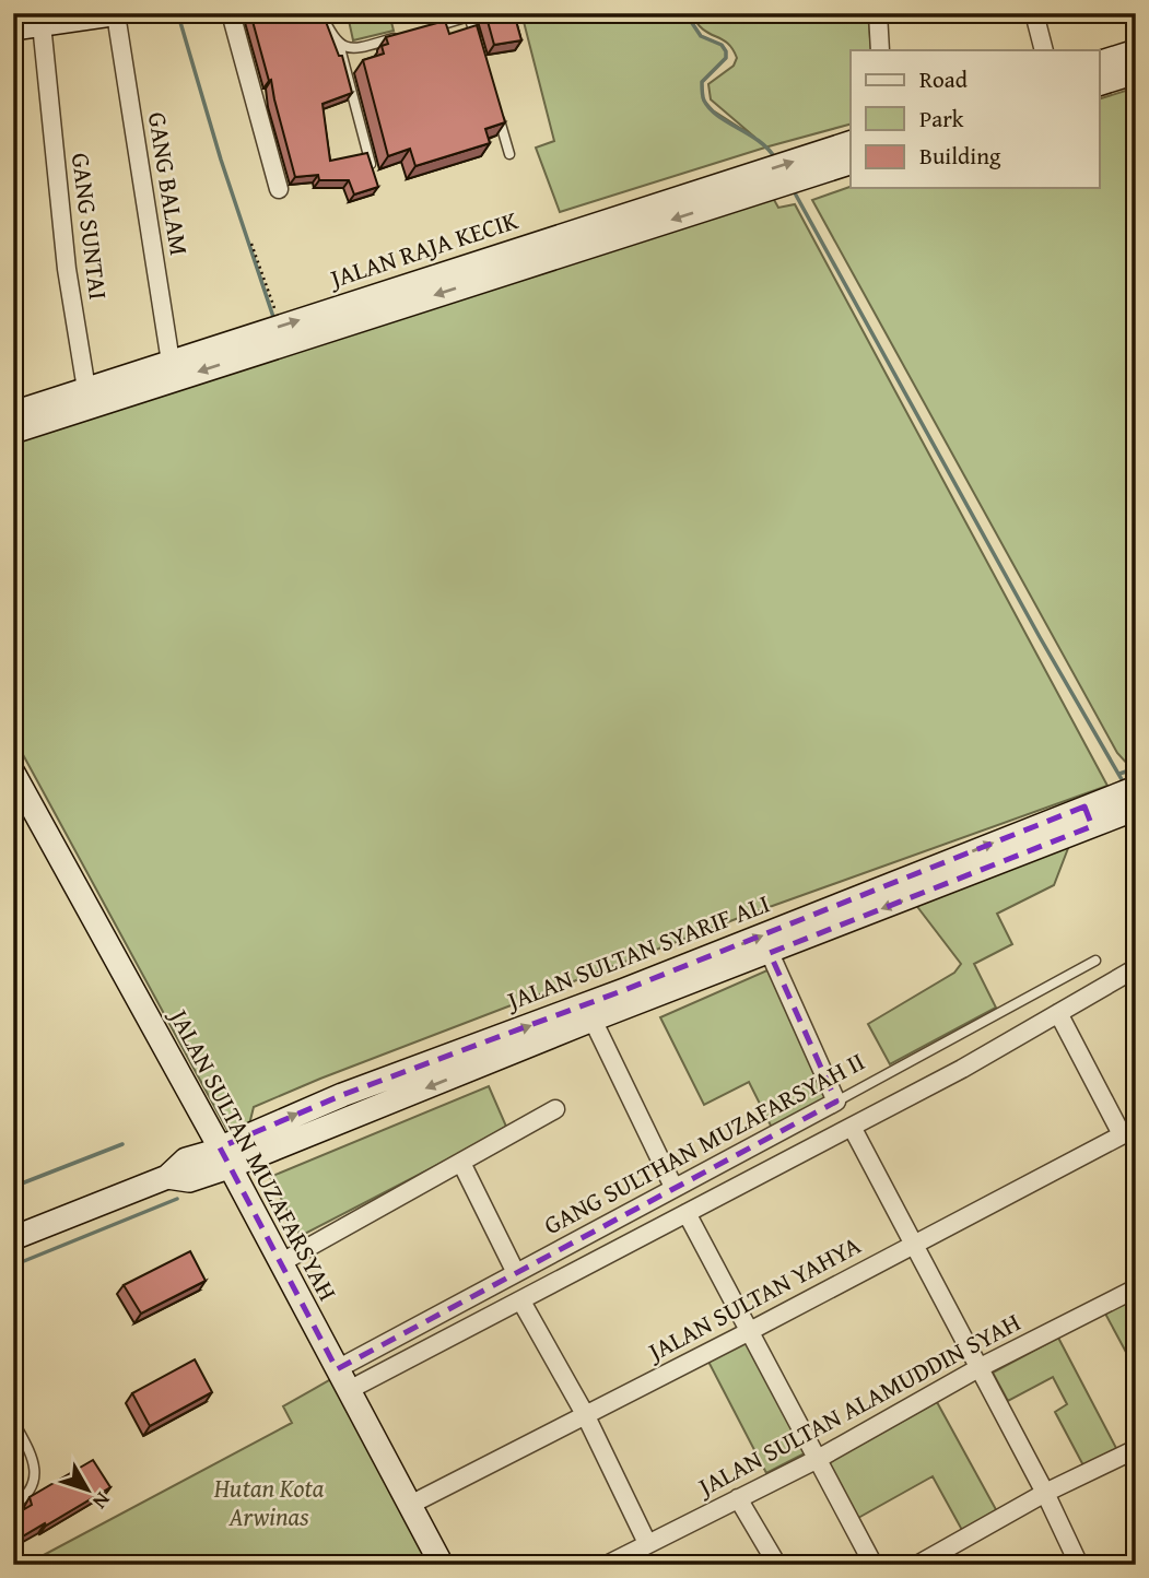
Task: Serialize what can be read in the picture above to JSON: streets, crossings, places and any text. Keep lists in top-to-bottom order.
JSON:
{
  "streets": {
    "street": [
      "GANG BALAM",
      "GANG SUNTAI",
      "JALAN RAJA KECIK",
      "JALAN SULTAN SYARIF ALI",
      "GANG SULTHAN MUZAFARSYAH II",
      "JALAN SULTAN MUZAFARSYAH",
      "JALAN SULTAN YAHYA",
      "JALAN SULTAN ALAMUDDIN SYAH"
    ]
  },
  "crossings": [
    ["GANG BALAM", "JALAN RAJA KECIK"],
    ["GANG SUNTAI", "JALAN RAJA KECIK"],
    ["JALAN SULTAN SYARIF ALI", "JALAN SULTAN MUZAFARSYAH"],
    ["GANG SULTHAN MUZAFARSYAH II", "JALAN SULTAN MUZAFARSYAH"],
    ["JALAN SULTAN MUZAFARSYAH", "JALAN SULTAN YAHYA"]
  ],
  "parks": ["Hutan Kota Arwinas"],
  "legend": ["Road", "Park", "Building"],
  "north": "bottom right"
}
